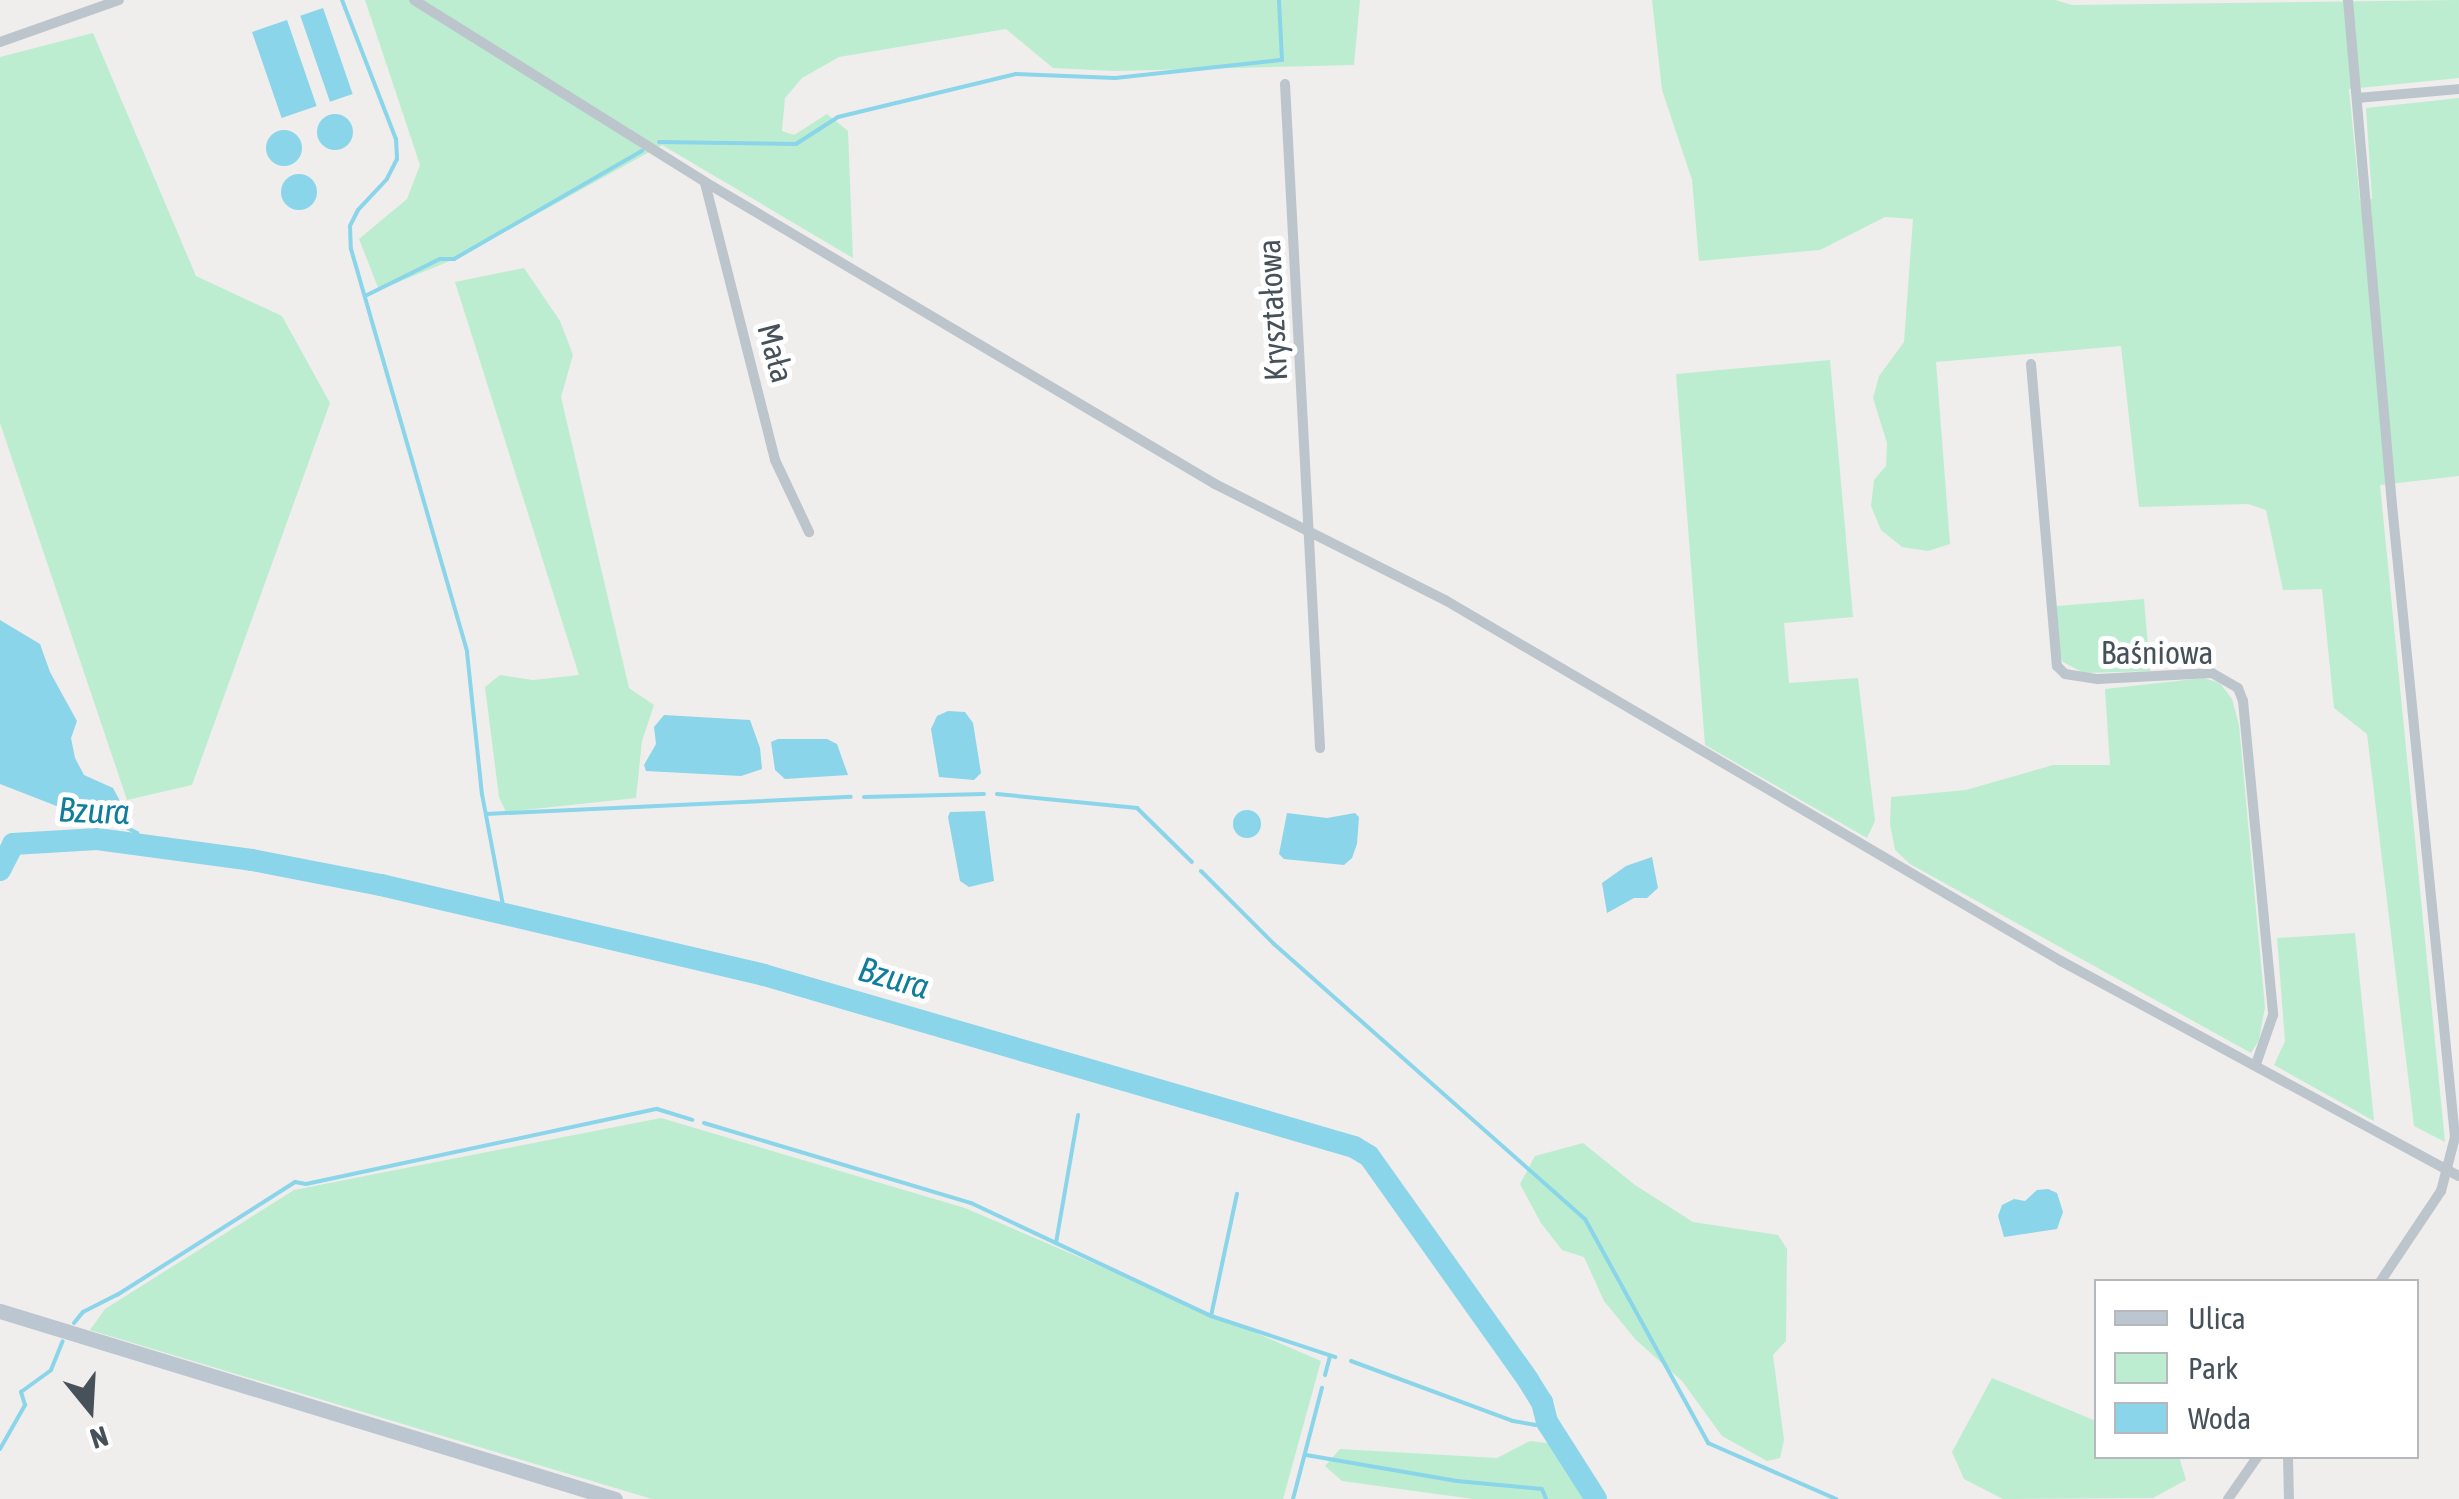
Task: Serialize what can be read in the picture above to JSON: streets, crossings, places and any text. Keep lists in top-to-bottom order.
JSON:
{
  "streets": {
    "street": ["Kryształowa", "Mała", "Baśniowa"]
  },
  "water": ["Bzura"],
  "legend": ["Ulica", "Park", "Woda"],
  "north": "bottom"
}
